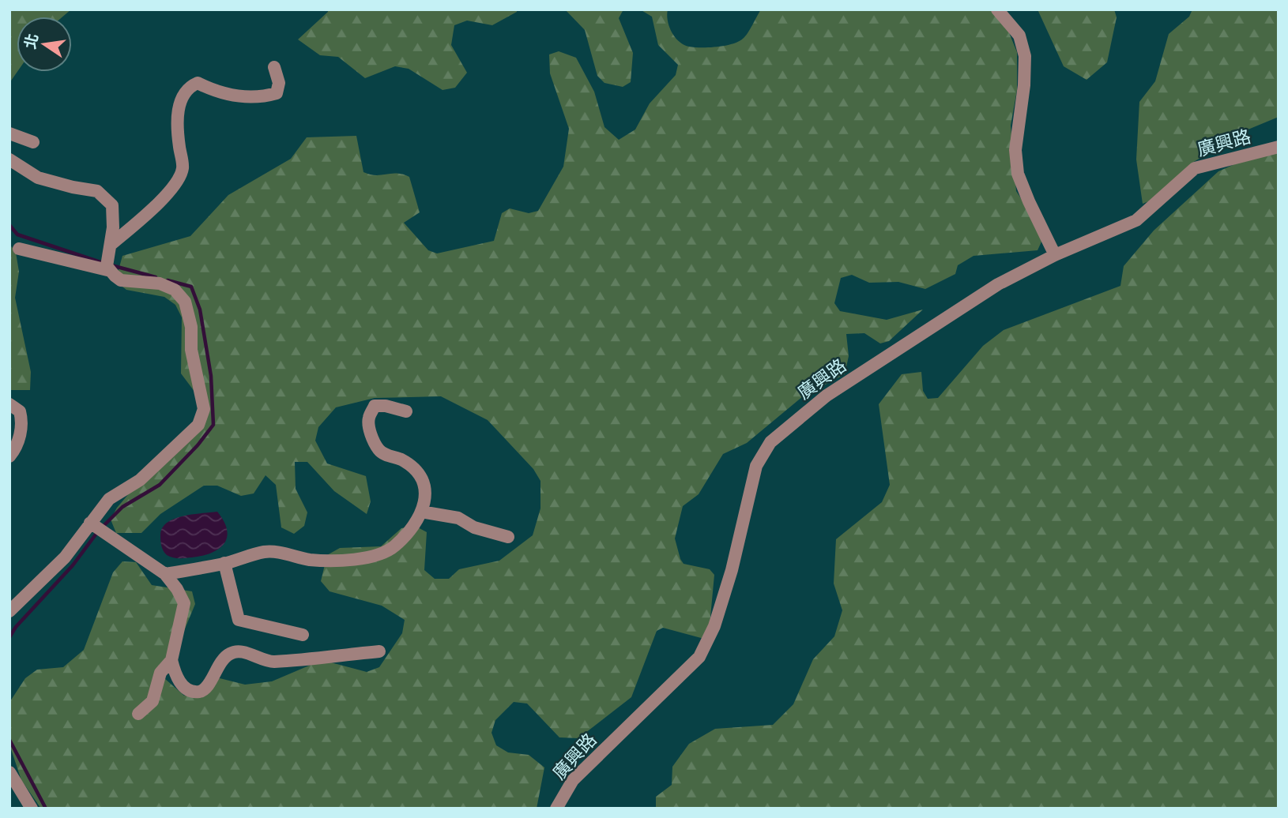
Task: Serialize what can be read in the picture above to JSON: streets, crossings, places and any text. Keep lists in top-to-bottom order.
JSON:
{
  "streets": {
    "street": ["廣興路"]
  },
  "north": "left"
}
